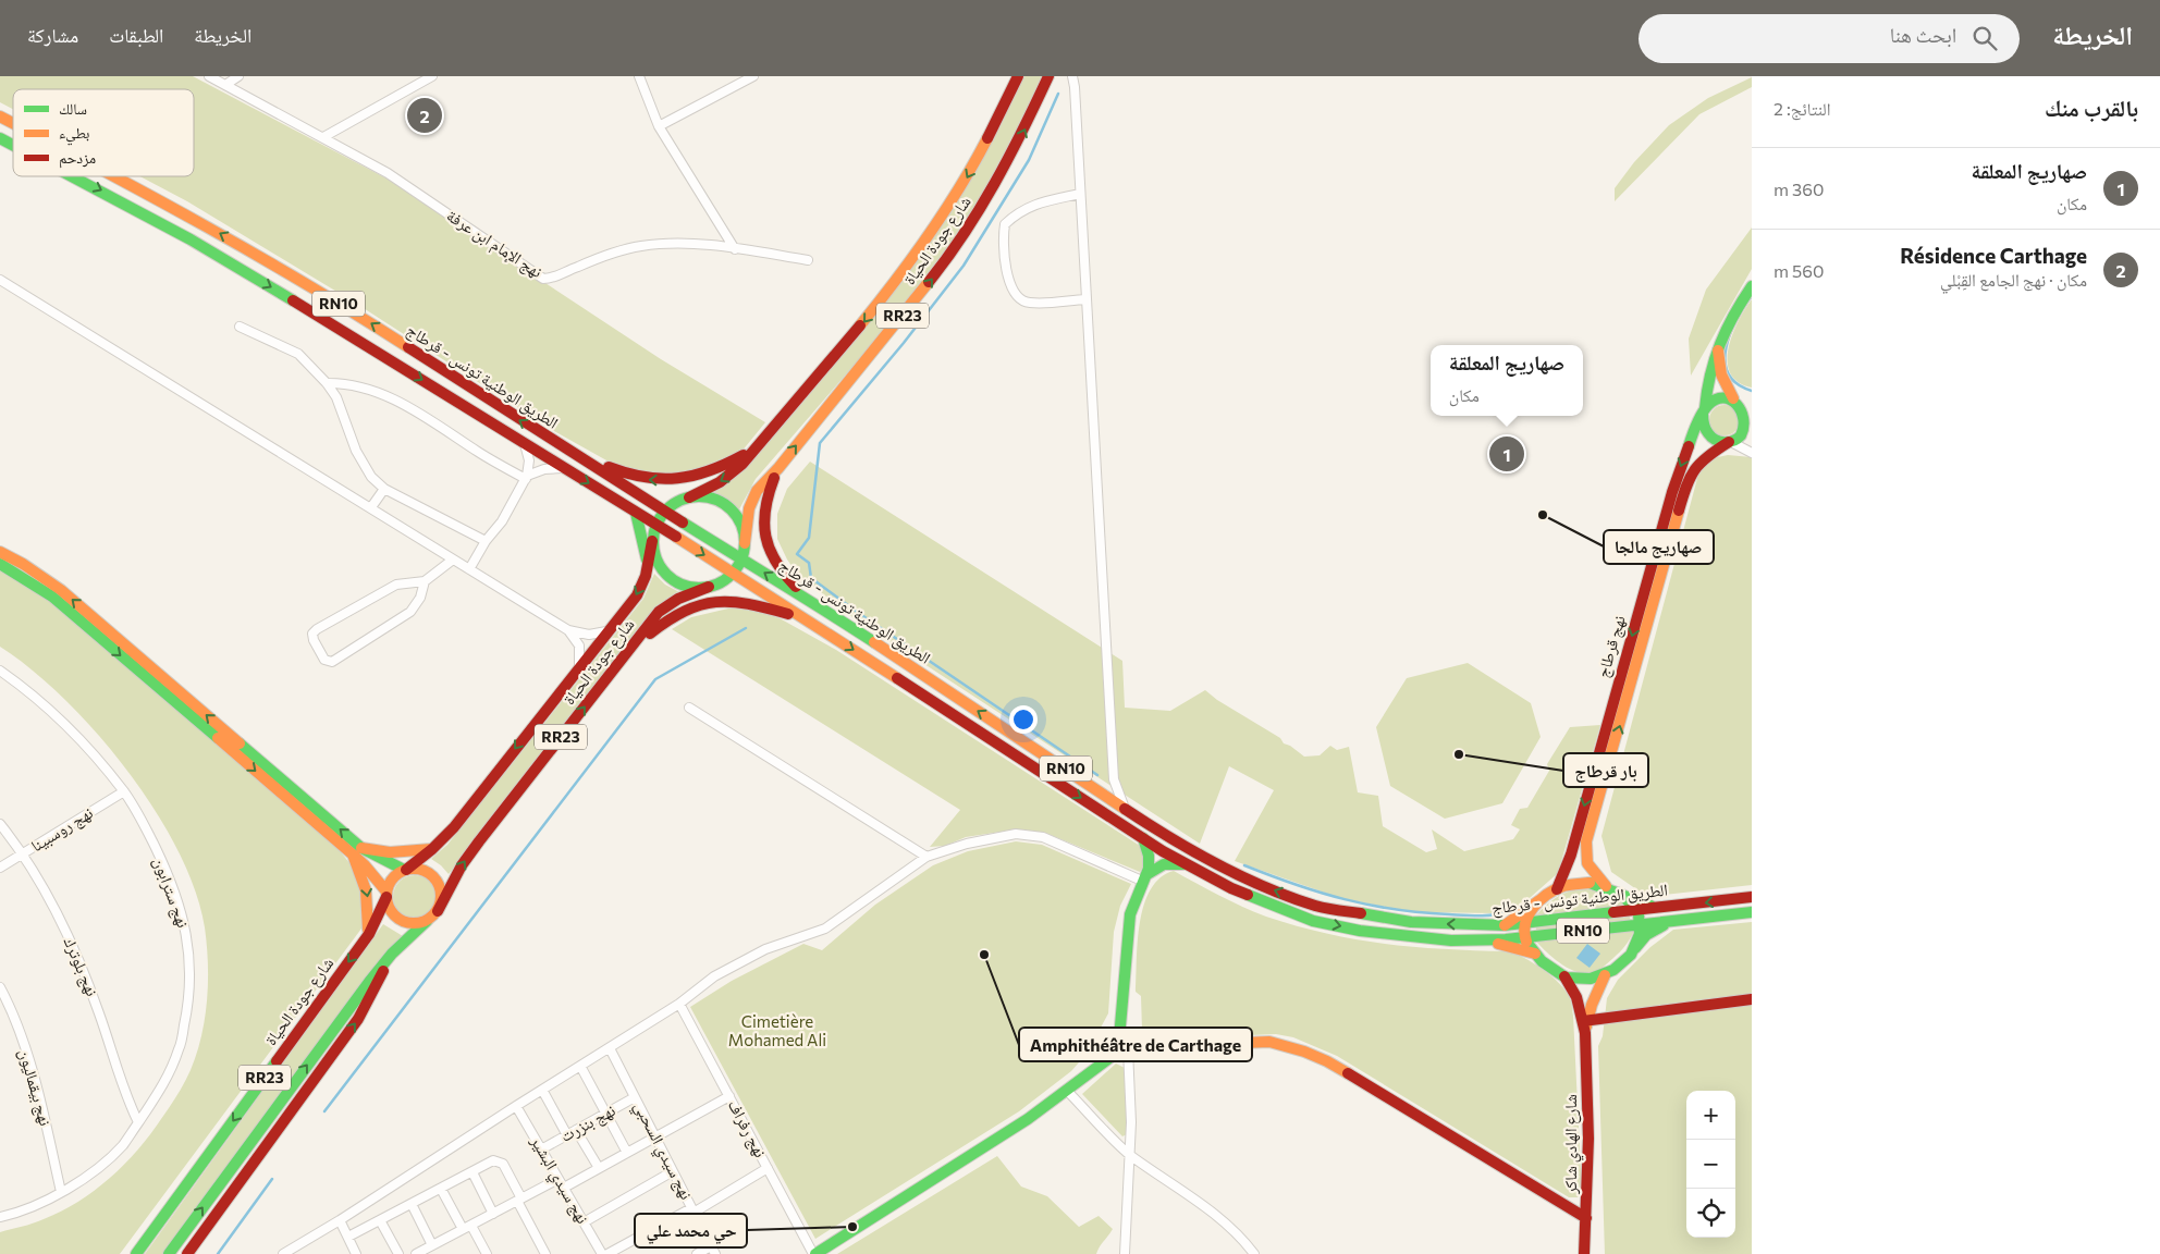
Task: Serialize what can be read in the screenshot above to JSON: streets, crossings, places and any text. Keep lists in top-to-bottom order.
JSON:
{
  "streets": {
    "main road": [
      "شارع جودة الحياة",
      "RN10",
      "RR23",
      "الطريق الوطنية تونس - قرطاج",
      "نهج قرطاج",
      "شارع الهادي شاكر"
    ],
    "street": [
      "نهج الإمام ابن عرفة",
      "نهج روسبينا",
      "نهج سترابون",
      "نهج بلوترك",
      "نهج بيقماليون",
      "نهج بنزرت",
      "نهج رفراف",
      "نهج سيدي السحبي",
      "نهج سيدي البشير"
    ]
  },
  "crossings": [
    ["شارع جودة الحياة", "الطريق الوطنية تونس - قرطاج"],
    ["نهج روسبينا", "نهج سترابون"],
    ["نهج روسبينا", "نهج بلوترك"],
    ["نهج سترابون", "نهج بلوترك"],
    ["نهج سترابون", "نهج بيقماليون"],
    ["نهج بنزرت", "نهج سيدي السحبي"],
    ["نهج بنزرت", "نهج سيدي البشير"]
  ],
  "parks": ["Cimetière Mohamed Ali"],
  "places": [
    "صهاريج مالجا",
    "بار قرطاج",
    "Amphithéâtre de Carthage",
    "حي محمد علي"
  ],
  "legend": ["سالك", "بطيء", "مزدحم"],
  "page": {
    "header": "الخريطة",
    "search": "ابحث هنا",
    "nav": ["الخريطة", "الطبقات", "مشاركة"],
    "heading": ["بالقرب منك", "النتائج: 2"],
    "pins": ["2", "1"],
    "list": [
      {
        "mark": "1",
        "name": "صهاريج المعلقة",
        "note": "مكان",
        "value": "360 m"
      },
      {
        "mark": "2",
        "name": "Résidence Carthage",
        "note": "مكان · نهج الجامع القِبْلي",
        "value": "560 m"
      }
    ],
    "popup": ["صهاريج المعلقة", "مكان"],
    "map_buttons": ["+", "−"]
  }
}
